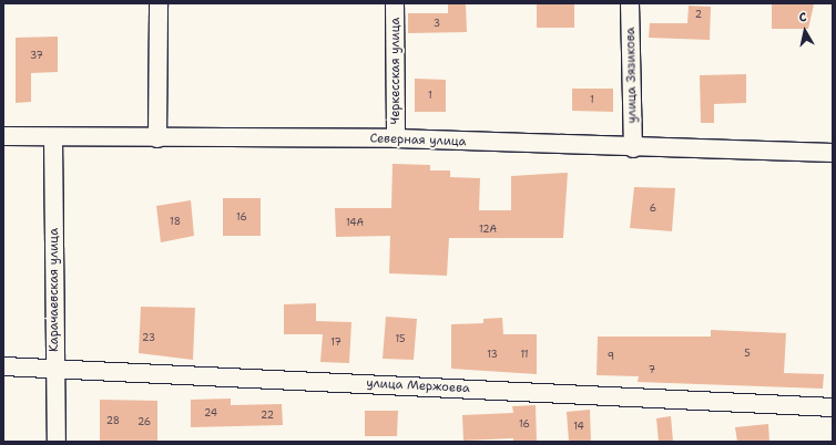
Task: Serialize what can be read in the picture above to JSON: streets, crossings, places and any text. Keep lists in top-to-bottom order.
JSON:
{
  "streets": {
    "street": [
      "Черкесская улица",
      "улица Зязикова",
      "Северная улица",
      "Карачаевская улица",
      "улица Мержоева"
    ]
  },
  "crossings": [
    ["Черкесская улица", "Северная улица"],
    ["улица Зязикова", "Северная улица"],
    ["Северная улица", "Карачаевская улица"],
    ["Карачаевская улица", "улица Мержоева"]
  ],
  "house_numbers": [
    "2",
    "3",
    "37",
    "1",
    "1",
    "6",
    "16",
    "18",
    "14А",
    "12А",
    "23",
    "15",
    "17",
    "5",
    "13",
    "11",
    "9",
    "7",
    "24",
    "22",
    "28",
    "26",
    "16",
    "14"
  ],
  "north": "top"
}
